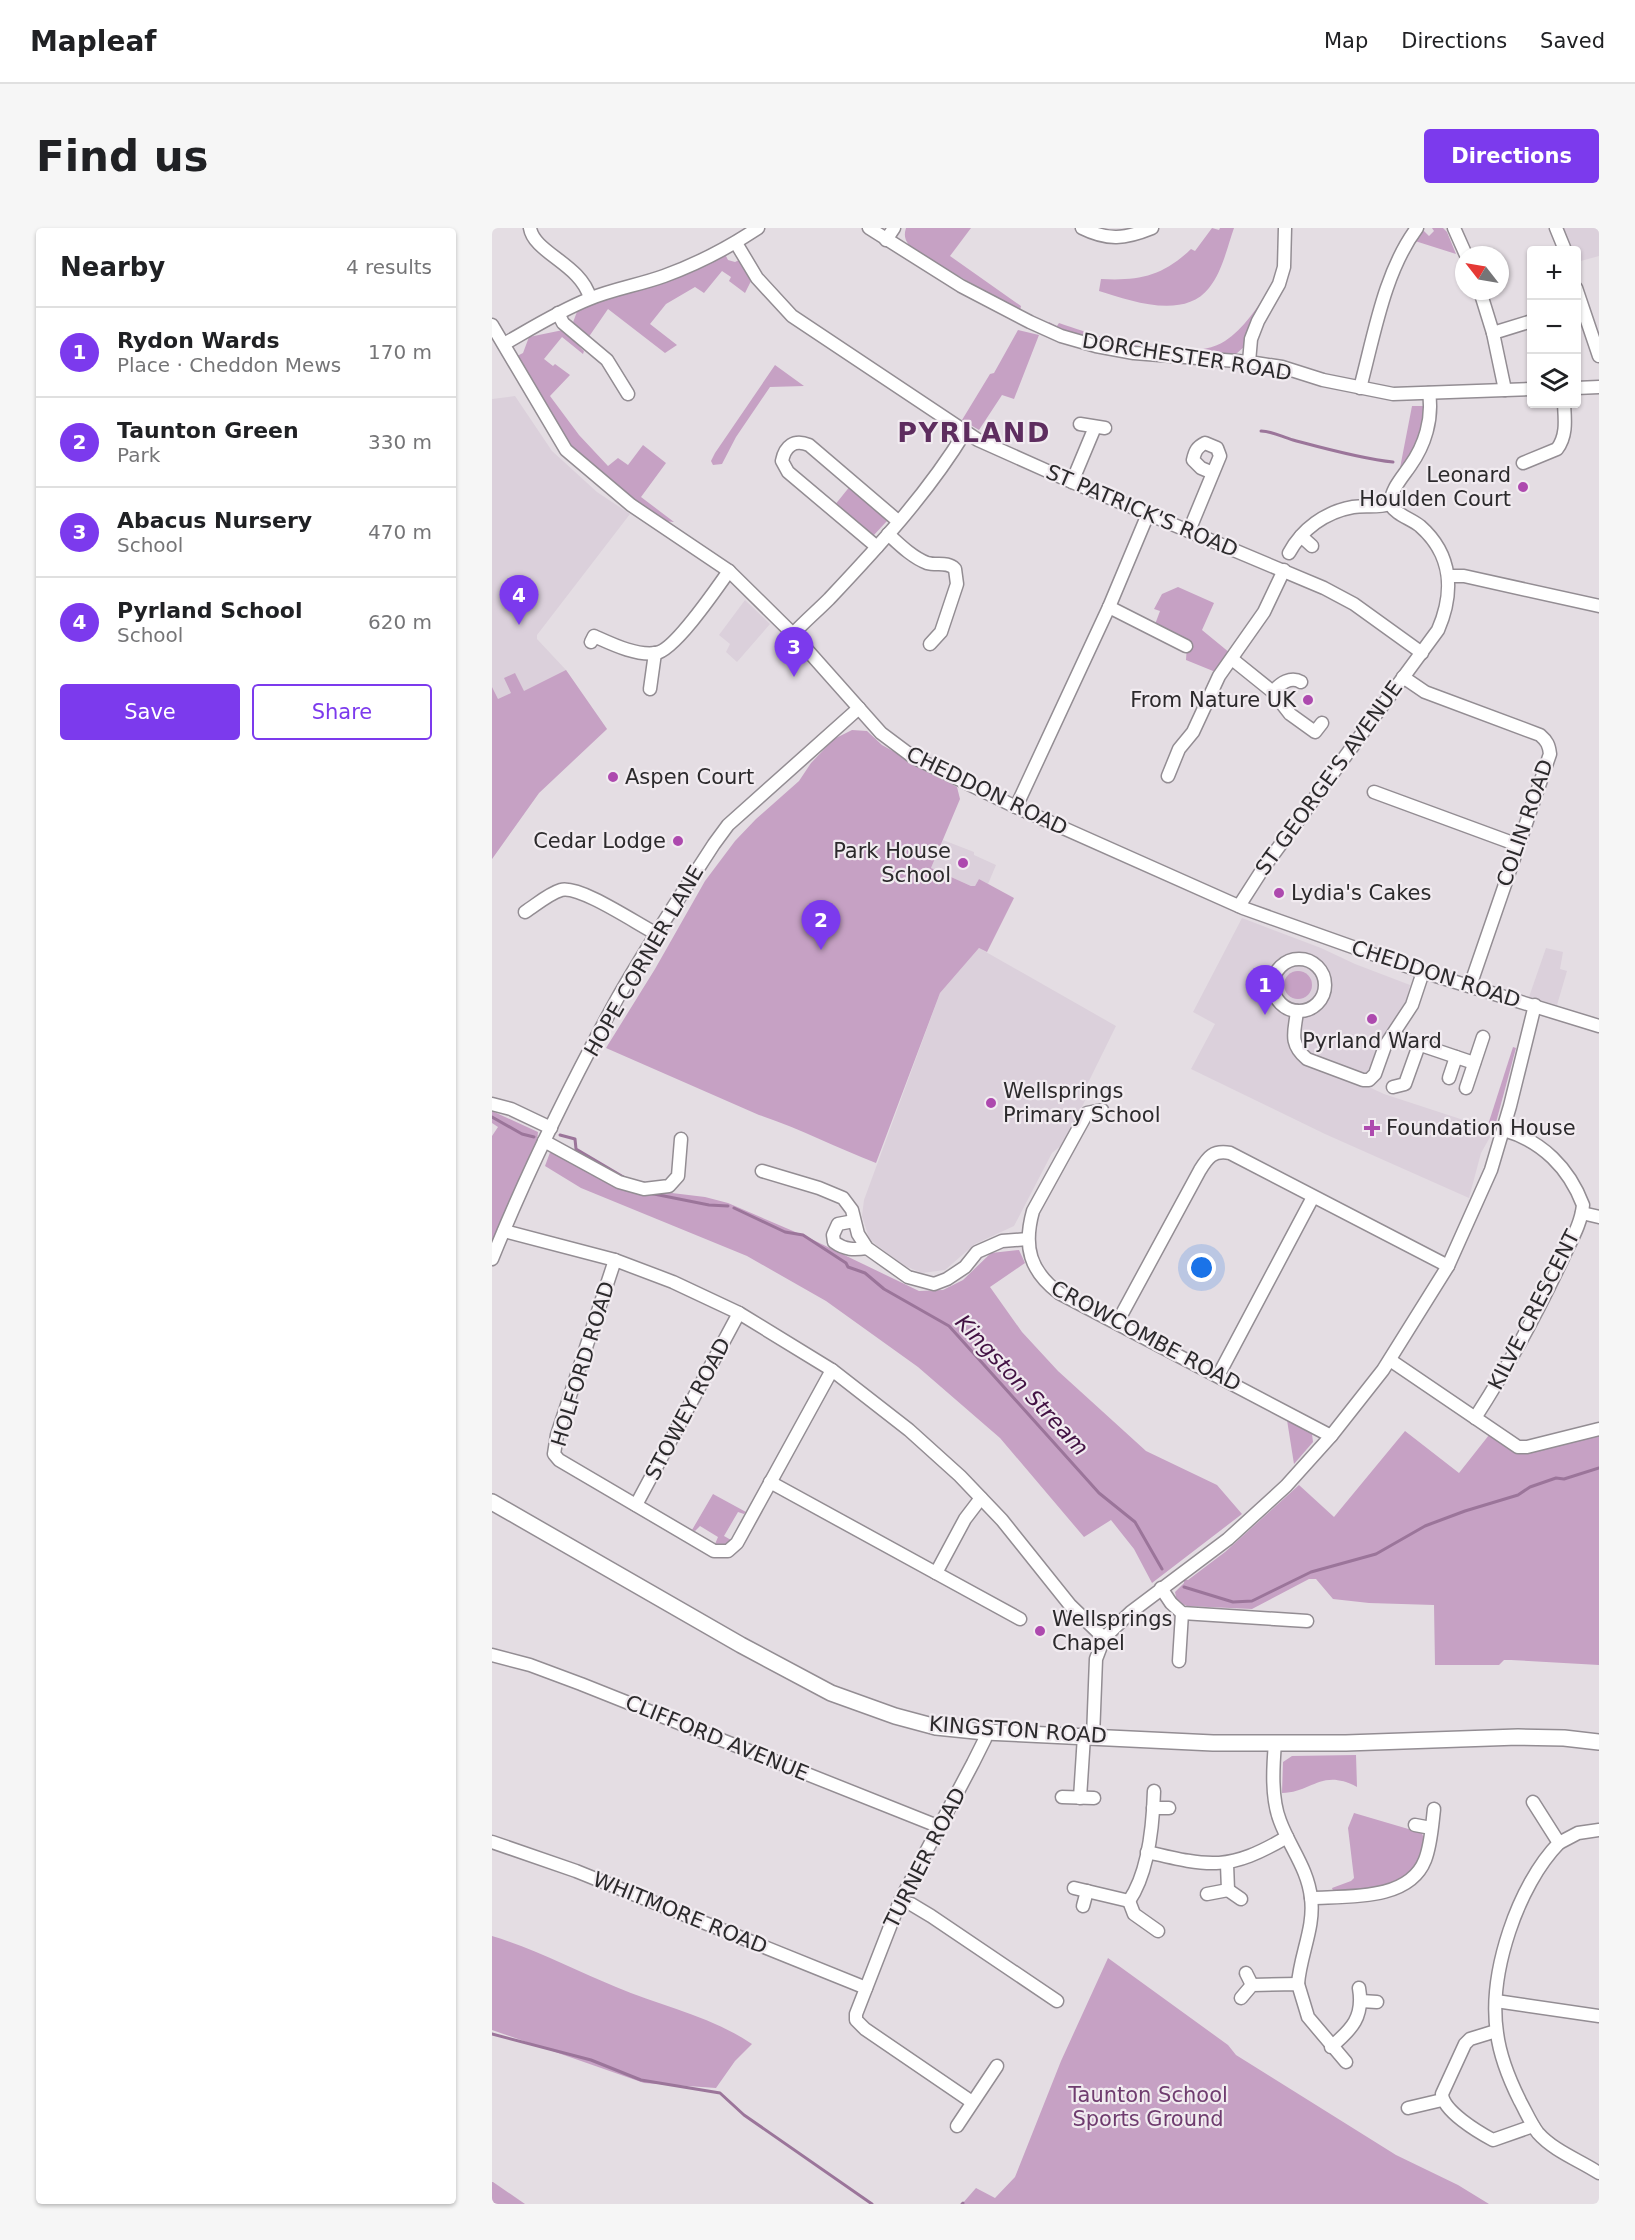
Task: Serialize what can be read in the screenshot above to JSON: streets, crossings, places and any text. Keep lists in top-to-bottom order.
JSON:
{
  "streets": {
    "street": [
      "DORCHESTER ROAD",
      "ST PATRICK'S ROAD",
      "ST GEORGE'S AVENUE",
      "CHEDDON ROAD",
      "COLIN ROAD",
      "HOPE CORNER LANE",
      "KILVE CRESCENT",
      "CROWCOMBE ROAD",
      "HOLFORD ROAD",
      "STOWEY ROAD",
      "KINGSTON ROAD",
      "CLIFFORD AVENUE",
      "TURNER ROAD",
      "WHITMORE ROAD"
    ]
  },
  "crossings": [
    ["ST PATRICK'S ROAD", "ST GEORGE'S AVENUE"],
    ["ST GEORGE'S AVENUE", "CHEDDON ROAD"],
    ["ST GEORGE'S AVENUE", "COLIN ROAD"],
    ["CHEDDON ROAD", "COLIN ROAD"],
    ["CHEDDON ROAD", "HOPE CORNER LANE"],
    ["HOLFORD ROAD", "STOWEY ROAD"],
    ["KINGSTON ROAD", "TURNER ROAD"],
    ["CLIFFORD AVENUE", "TURNER ROAD"],
    ["TURNER ROAD", "WHITMORE ROAD"]
  ],
  "districts": ["PYRLAND"],
  "water": ["Kingston Stream"],
  "parks": ["Taunton School Sports Ground"],
  "places": {
    "other": [
      "Leonard Houlden Court",
      "From Nature UK",
      "Aspen Court",
      "Cedar Lodge",
      "Park House School",
      "Lydia's Cakes",
      "Pyrland Ward",
      "Wellsprings Primary School",
      "Wellsprings Chapel"
    ],
    "health": ["Foundation House"]
  },
  "north": "top left",
  "page": {
    "header": "Mapleaf",
    "nav": ["Map", "Directions", "Saved"],
    "buttons": [
      "Directions",
      ["Save", "Share"]
    ],
    "title": "Find us",
    "heading": ["Nearby", "4 results"],
    "map_buttons": ["+", "−"],
    "list": [
      {
        "mark": "1",
        "name": "Rydon Wards",
        "note": "Place · Cheddon Mews",
        "value": "170 m"
      },
      {
        "mark": "2",
        "name": "Taunton Green",
        "note": "Park",
        "value": "330 m"
      },
      {
        "mark": "3",
        "name": "Abacus Nursery",
        "note": "School",
        "value": "470 m"
      },
      {
        "mark": "4",
        "name": "Pyrland School",
        "note": "School",
        "value": "620 m"
      }
    ],
    "pins": [
      "4",
      "3",
      "2",
      "1"
    ]
  }
}
